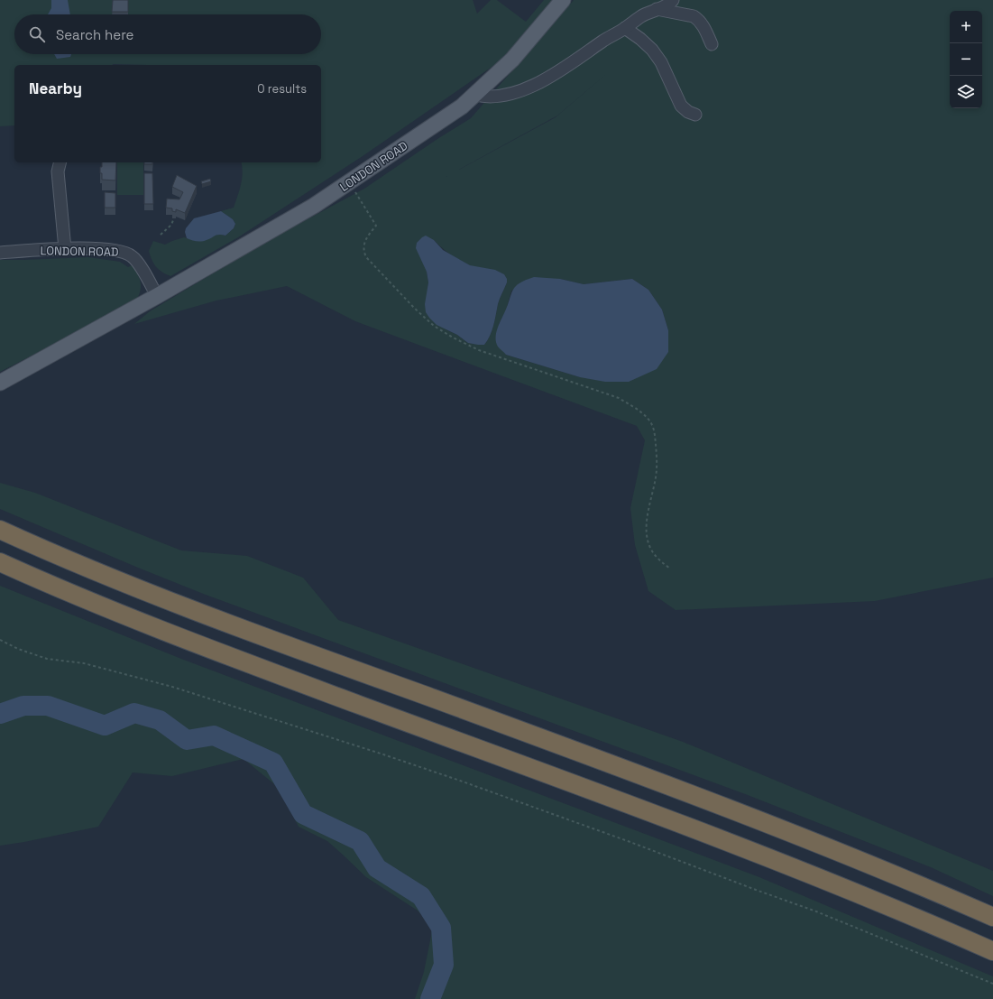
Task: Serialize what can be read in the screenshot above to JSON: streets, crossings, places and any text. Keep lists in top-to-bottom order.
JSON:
{
  "streets": {
    "main road": ["LONDON ROAD"]
  },
  "page": {
    "map_buttons": ["+", "−"],
    "search": "Search here",
    "heading": ["Nearby", "0 results"]
  }
}
